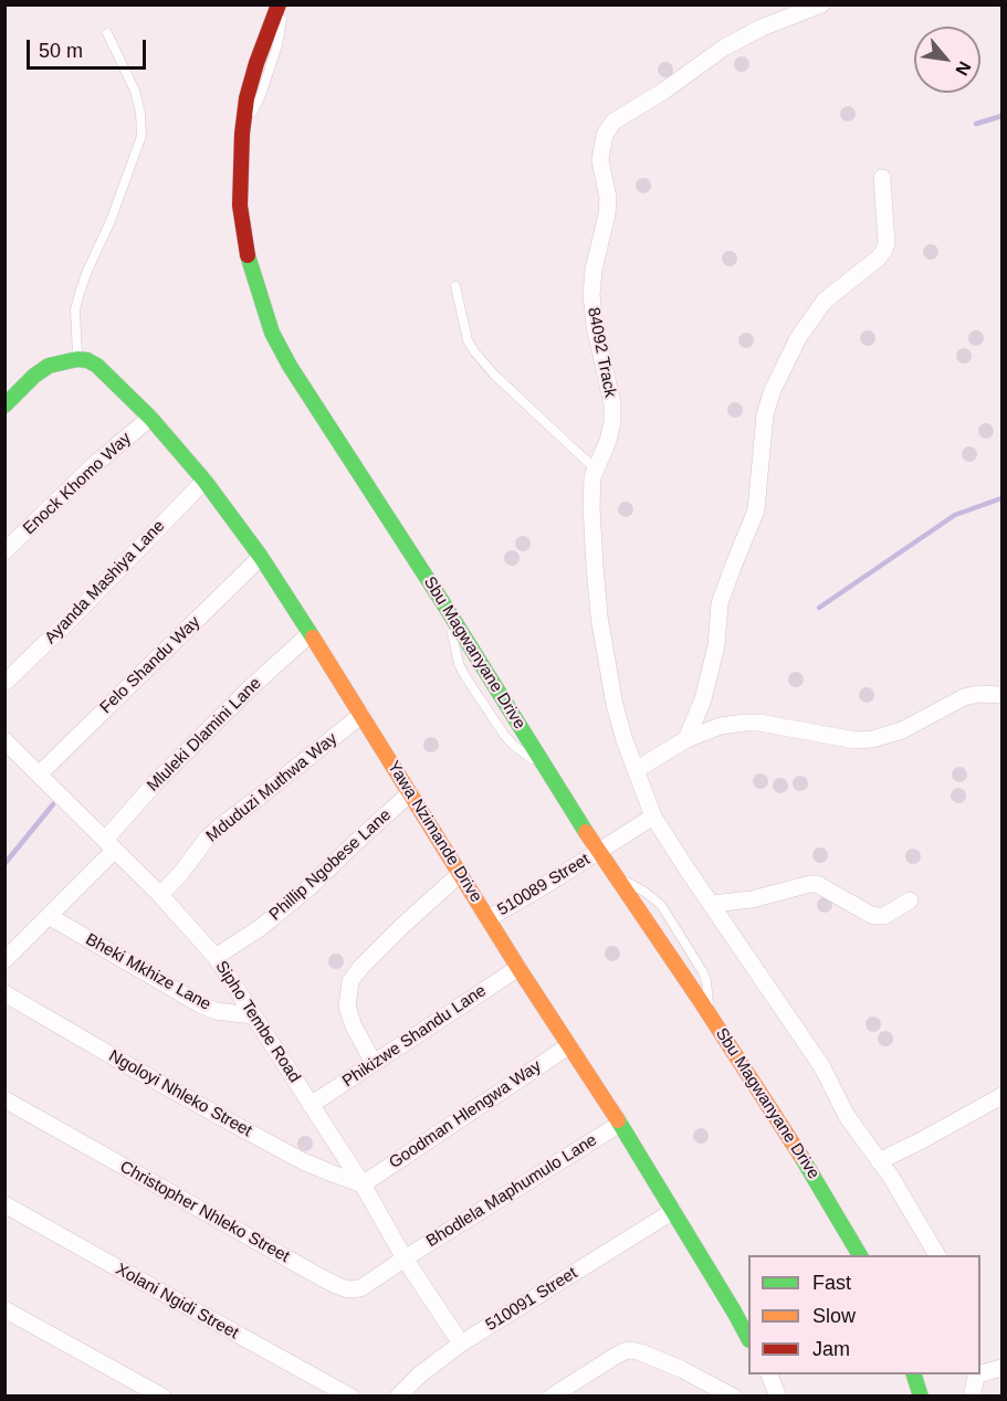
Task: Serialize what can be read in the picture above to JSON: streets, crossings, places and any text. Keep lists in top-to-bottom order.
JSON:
{
  "streets": {
    "main road": ["Sbu Magwanyane Drive", "Yawa Nzimande Drive"],
    "street": [
      "84092 Track",
      "Enock Khomo Way",
      "Ayanda Mashiya Lane",
      "Felo Shandu Way",
      "Mluleki Dlamini Lane",
      "Mduduzi Muthwa Way",
      "Phillip Ngobese Lane",
      "510089 Street",
      "Bheki Mkhize Lane",
      "Sipho Tembe Road",
      "Phikizwe Shandu Lane",
      "Ngoloyi Nhleko Street",
      "Goodman Hlengwa Way",
      "Bhodlela Maphumulo Lane",
      "Christopher Nhleko Street",
      "510091 Street",
      "Xolani Ngidi Street"
    ]
  },
  "crossings": [
    ["84092 Track", "510089 Street"],
    ["Enock Khomo Way", "Yawa Nzimande Drive"],
    ["Ayanda Mashiya Lane", "Yawa Nzimande Drive"],
    ["Sbu Magwanyane Drive", "510089 Street"],
    ["Felo Shandu Way", "Yawa Nzimande Drive"],
    ["Felo Shandu Way", "Sipho Tembe Road"],
    ["Mluleki Dlamini Lane", "Yawa Nzimande Drive"],
    ["Mluleki Dlamini Lane", "Bheki Mkhize Lane"],
    ["Mluleki Dlamini Lane", "Sipho Tembe Road"],
    ["Mduduzi Muthwa Way", "Yawa Nzimande Drive"],
    ["Mduduzi Muthwa Way", "Sipho Tembe Road"],
    ["Yawa Nzimande Drive", "Phillip Ngobese Lane"],
    ["Yawa Nzimande Drive", "510089 Street"],
    ["Yawa Nzimande Drive", "Phikizwe Shandu Lane"],
    ["Yawa Nzimande Drive", "Goodman Hlengwa Way"],
    ["Yawa Nzimande Drive", "Bhodlela Maphumulo Lane"],
    ["Yawa Nzimande Drive", "510091 Street"],
    ["Phillip Ngobese Lane", "Sipho Tembe Road"],
    ["Bheki Mkhize Lane", "Sipho Tembe Road"],
    ["Sipho Tembe Road", "Phikizwe Shandu Lane"],
    ["Sipho Tembe Road", "Ngoloyi Nhleko Street"],
    ["Sipho Tembe Road", "Goodman Hlengwa Way"],
    ["Sipho Tembe Road", "Bhodlela Maphumulo Lane"],
    ["Sipho Tembe Road", "Christopher Nhleko Street"],
    ["Sipho Tembe Road", "510091 Street"],
    ["Ngoloyi Nhleko Street", "Goodman Hlengwa Way"],
    ["Bhodlela Maphumulo Lane", "Christopher Nhleko Street"]
  ],
  "legend": ["Fast", "Slow", "Jam"],
  "scale_bar": "50 m",
  "north": "bottom right"
}
